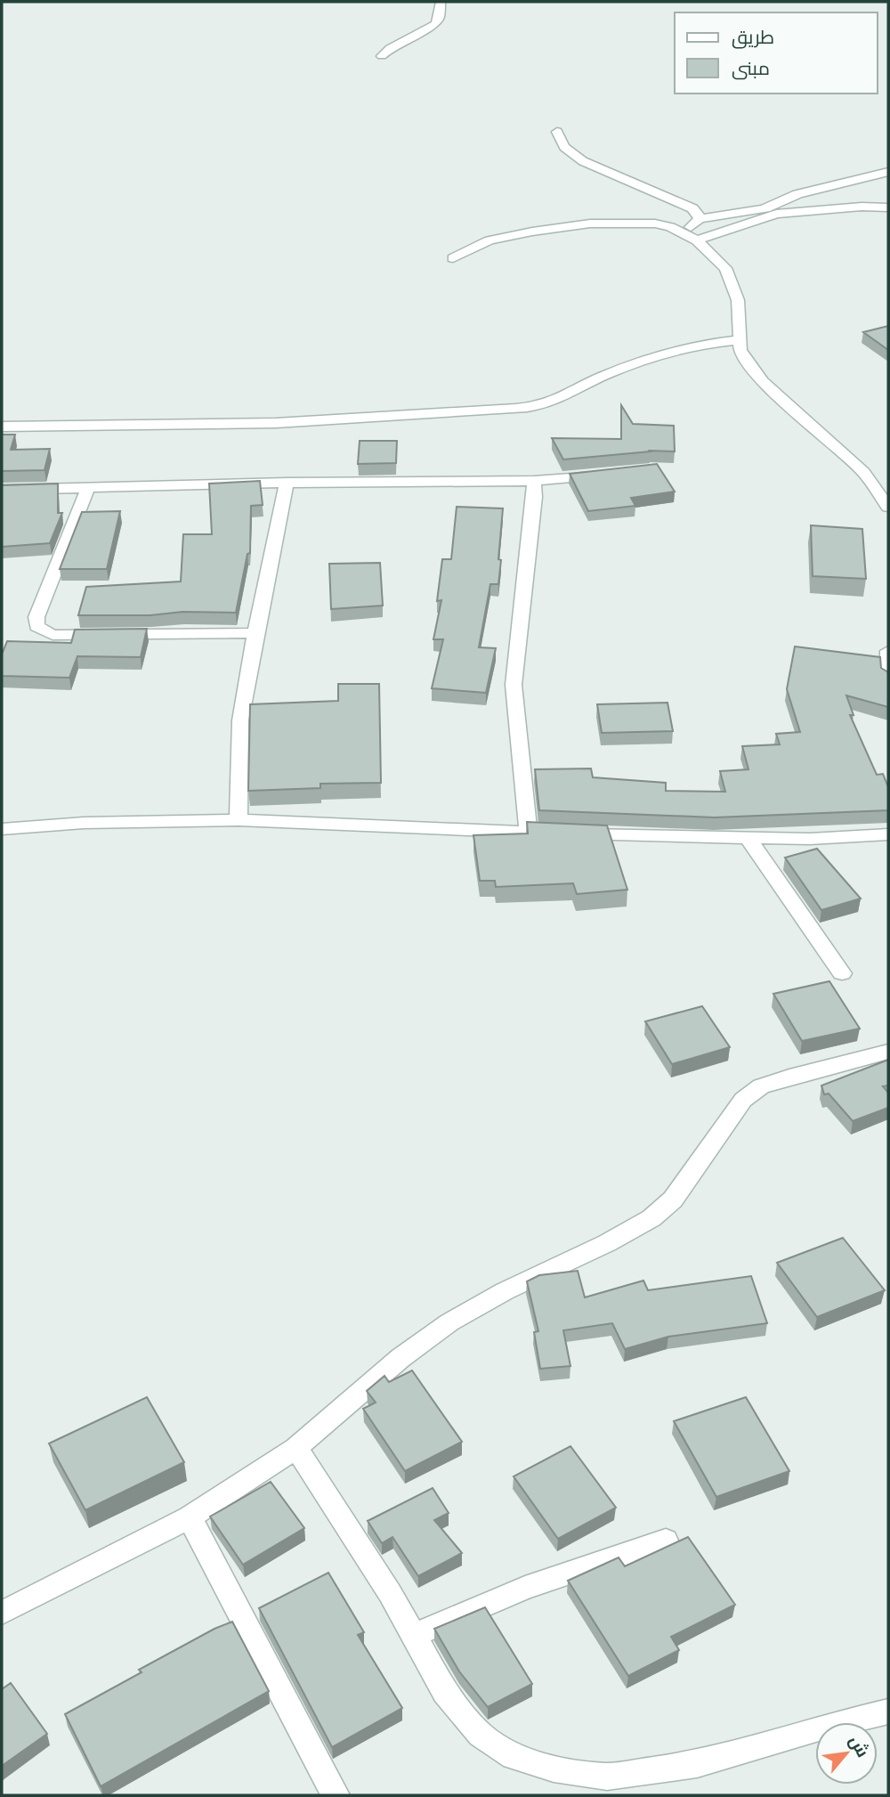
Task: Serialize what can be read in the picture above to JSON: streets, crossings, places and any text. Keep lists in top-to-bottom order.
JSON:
{
  "legend": ["طريق", "مبنى"],
  "north": "top right"
}
